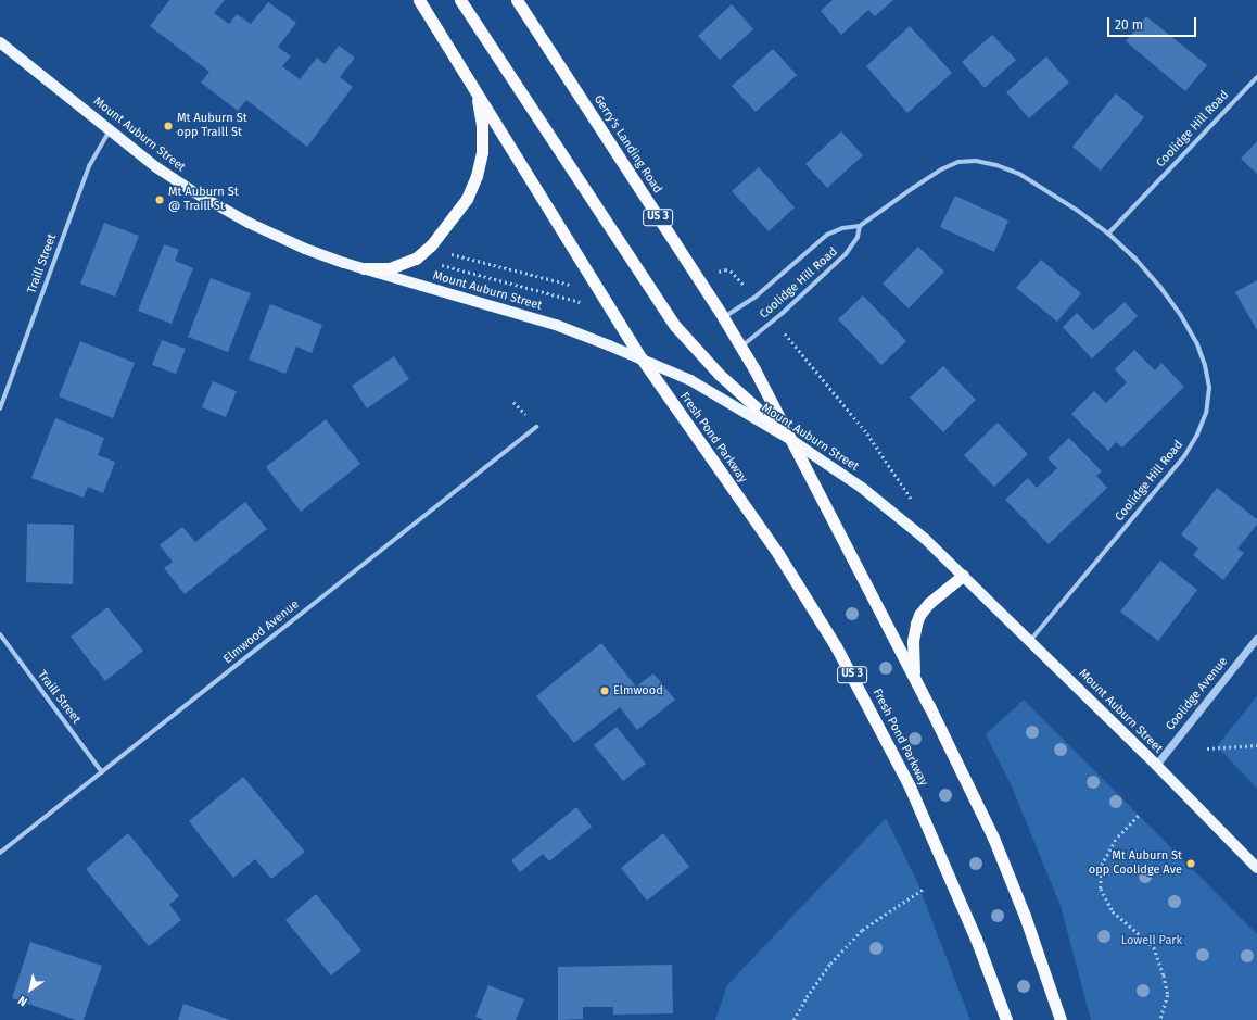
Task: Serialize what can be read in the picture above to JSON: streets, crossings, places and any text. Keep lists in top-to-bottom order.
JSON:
{
  "streets": {
    "highway": ["Gerry's Landing Road", "US 3", "Fresh Pond Parkway"],
    "main road": ["Mount Auburn Street"],
    "street": [
      "Coolidge Hill Road",
      "Traill Street",
      "Elmwood Avenue",
      "Coolidge Avenue"
    ]
  },
  "crossings": [
    ["Coolidge Hill Road", "Mount Auburn Street"],
    ["Coolidge Hill Road", "Gerry's Landing Road"],
    ["Mount Auburn Street", "Gerry's Landing Road"],
    ["Mount Auburn Street", "US 3"],
    ["Mount Auburn Street", "Traill Street"],
    ["Mount Auburn Street", "Fresh Pond Parkway"],
    ["Mount Auburn Street", "Coolidge Avenue"],
    ["Gerry's Landing Road", "US 3"],
    ["US 3", "Fresh Pond Parkway"],
    ["Traill Street", "Elmwood Avenue"]
  ],
  "parks": ["Lowell Park"],
  "places": [
    "Mt Auburn St opp Traill St",
    "Mt Auburn St @ Traill St",
    "Elmwood",
    "Mt Auburn St opp Coolidge Ave"
  ],
  "scale_bar": "20 m",
  "north": "bottom left"
}
